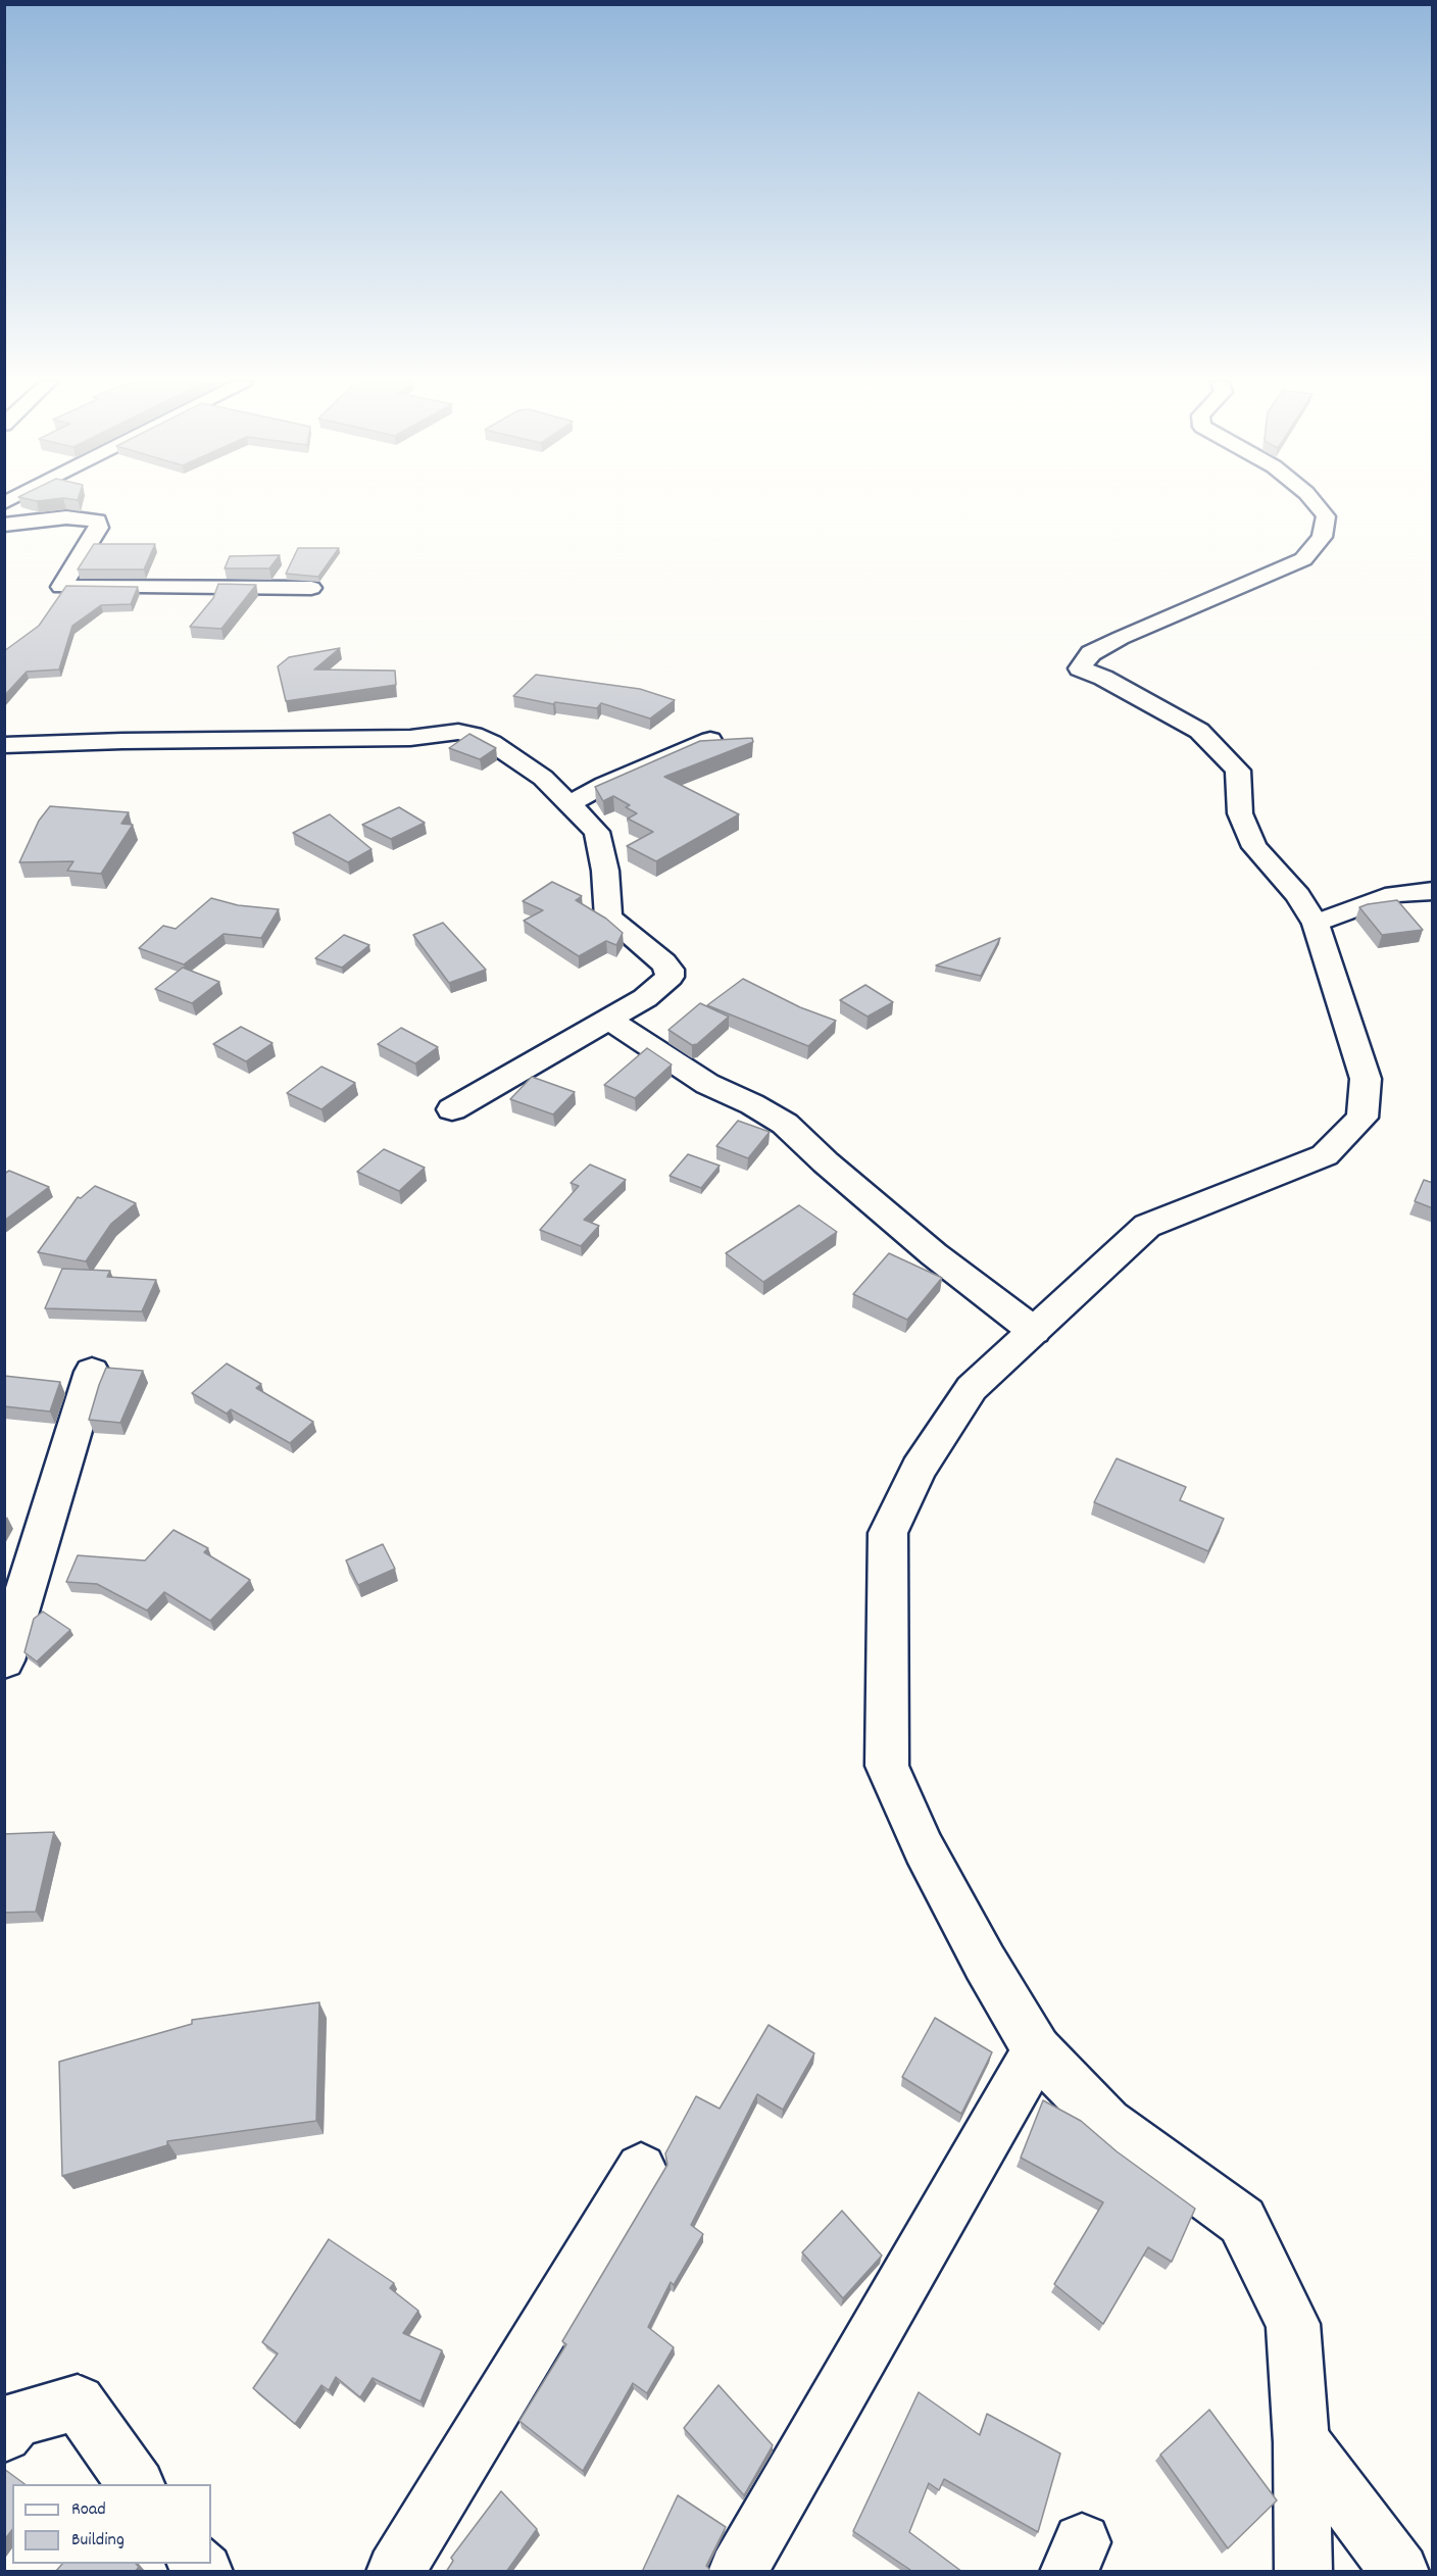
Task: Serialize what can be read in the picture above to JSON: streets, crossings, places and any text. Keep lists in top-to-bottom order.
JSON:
{
  "legend": ["Road", "Building"]
}
